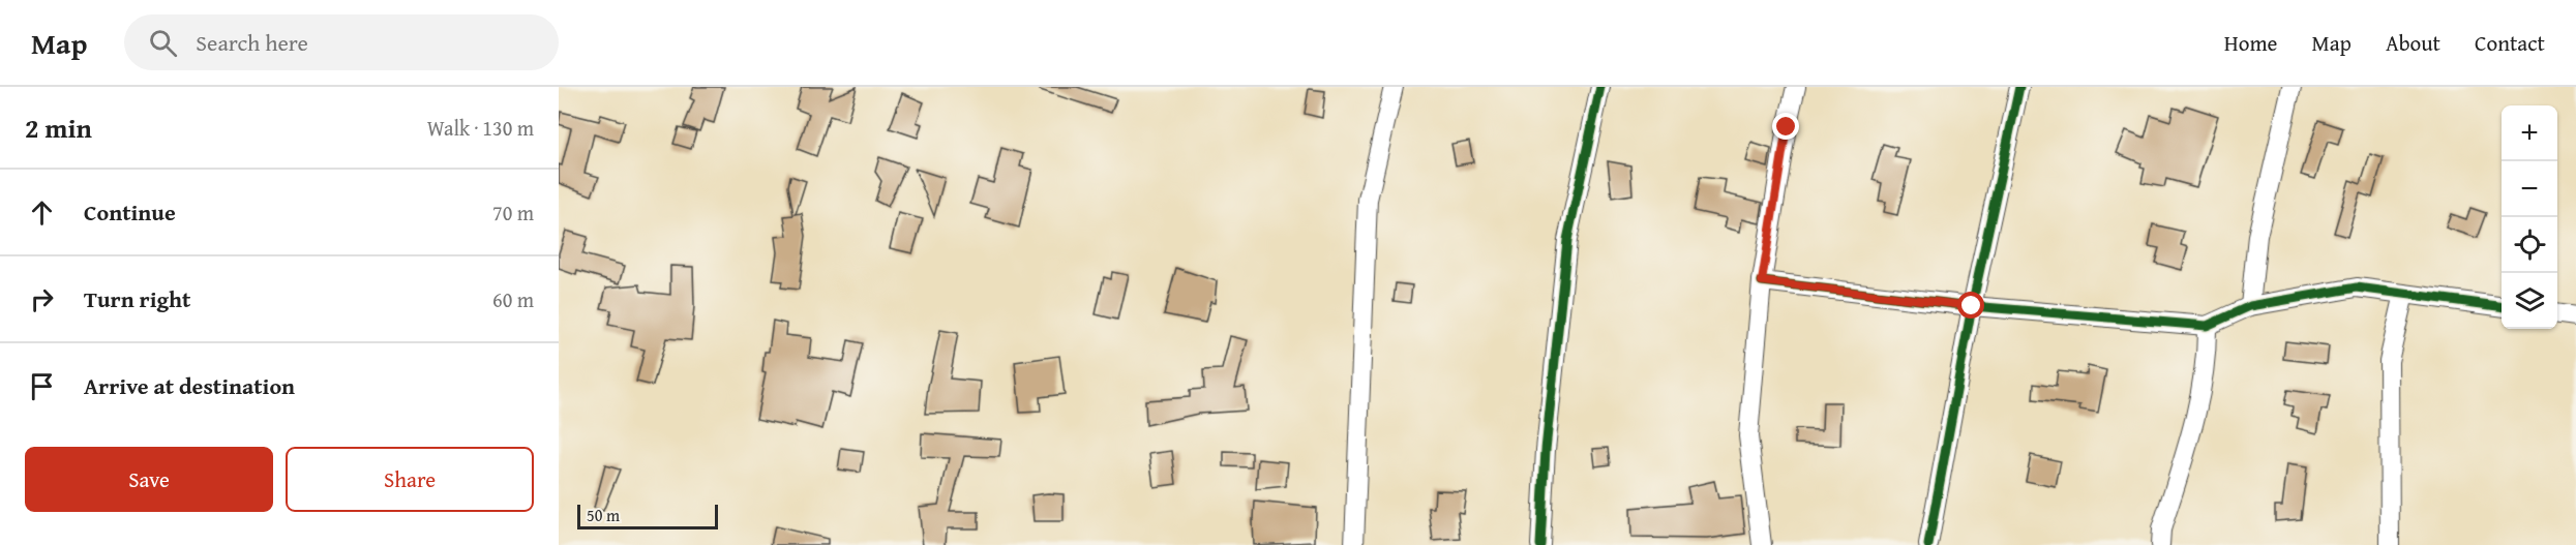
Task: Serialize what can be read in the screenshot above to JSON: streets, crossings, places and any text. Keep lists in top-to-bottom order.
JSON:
{
  "scale_bar": "50 m",
  "page": {
    "header": "Map",
    "search": "Search here",
    "nav": [
      "Home",
      "Map",
      "About",
      "Contact"
    ],
    "heading": ["2 min", "Walk · 130 m"],
    "map_buttons": ["+", "−"],
    "list": [
      ["Continue", "70 m"],
      ["Turn right", "60 m"],
      "Arrive at destination"
    ],
    "buttons": ["Save", "Share"],
    "scale": "50 m"
  }
}
